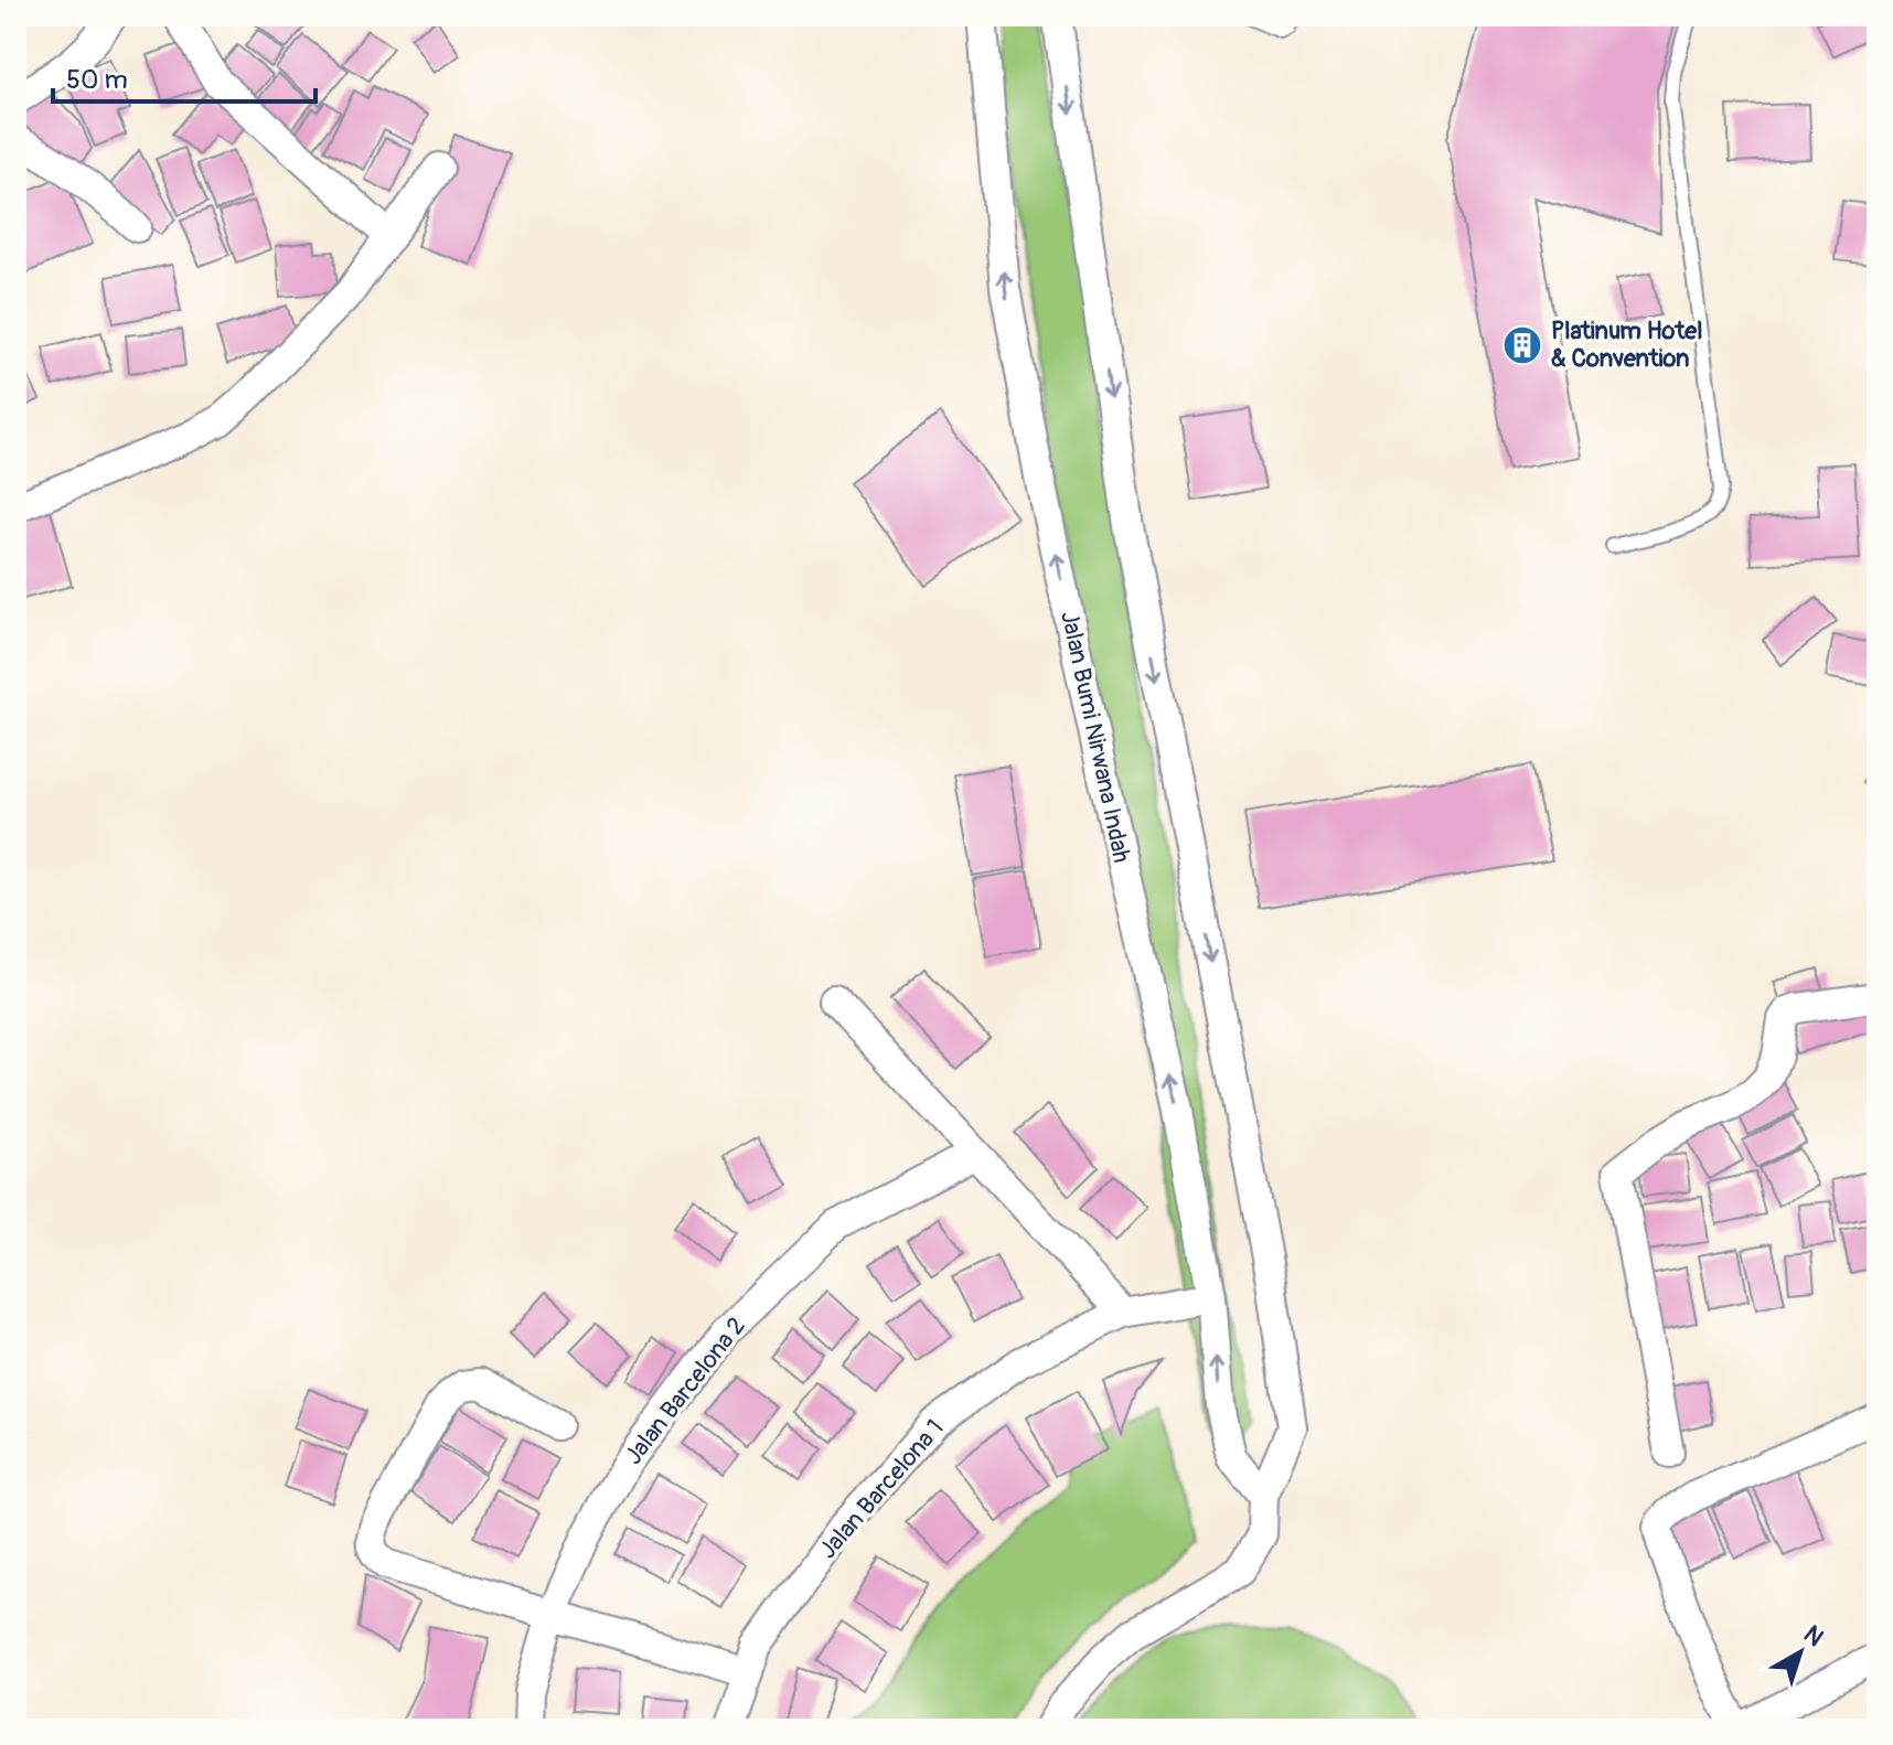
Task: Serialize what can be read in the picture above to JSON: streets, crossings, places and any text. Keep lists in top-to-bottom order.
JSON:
{
  "streets": {
    "street": ["Jalan Bumi Nirwana Indah", "Jalan Barcelona 2", "Jalan Barcelona 1"]
  },
  "crossings": [
    ["Jalan Bumi Nirwana Indah", "Jalan Barcelona 1"]
  ],
  "places": {
    "building": ["Platinum Hotel & Convention"]
  },
  "scale_bar": "50 m",
  "north": "top right"
}
